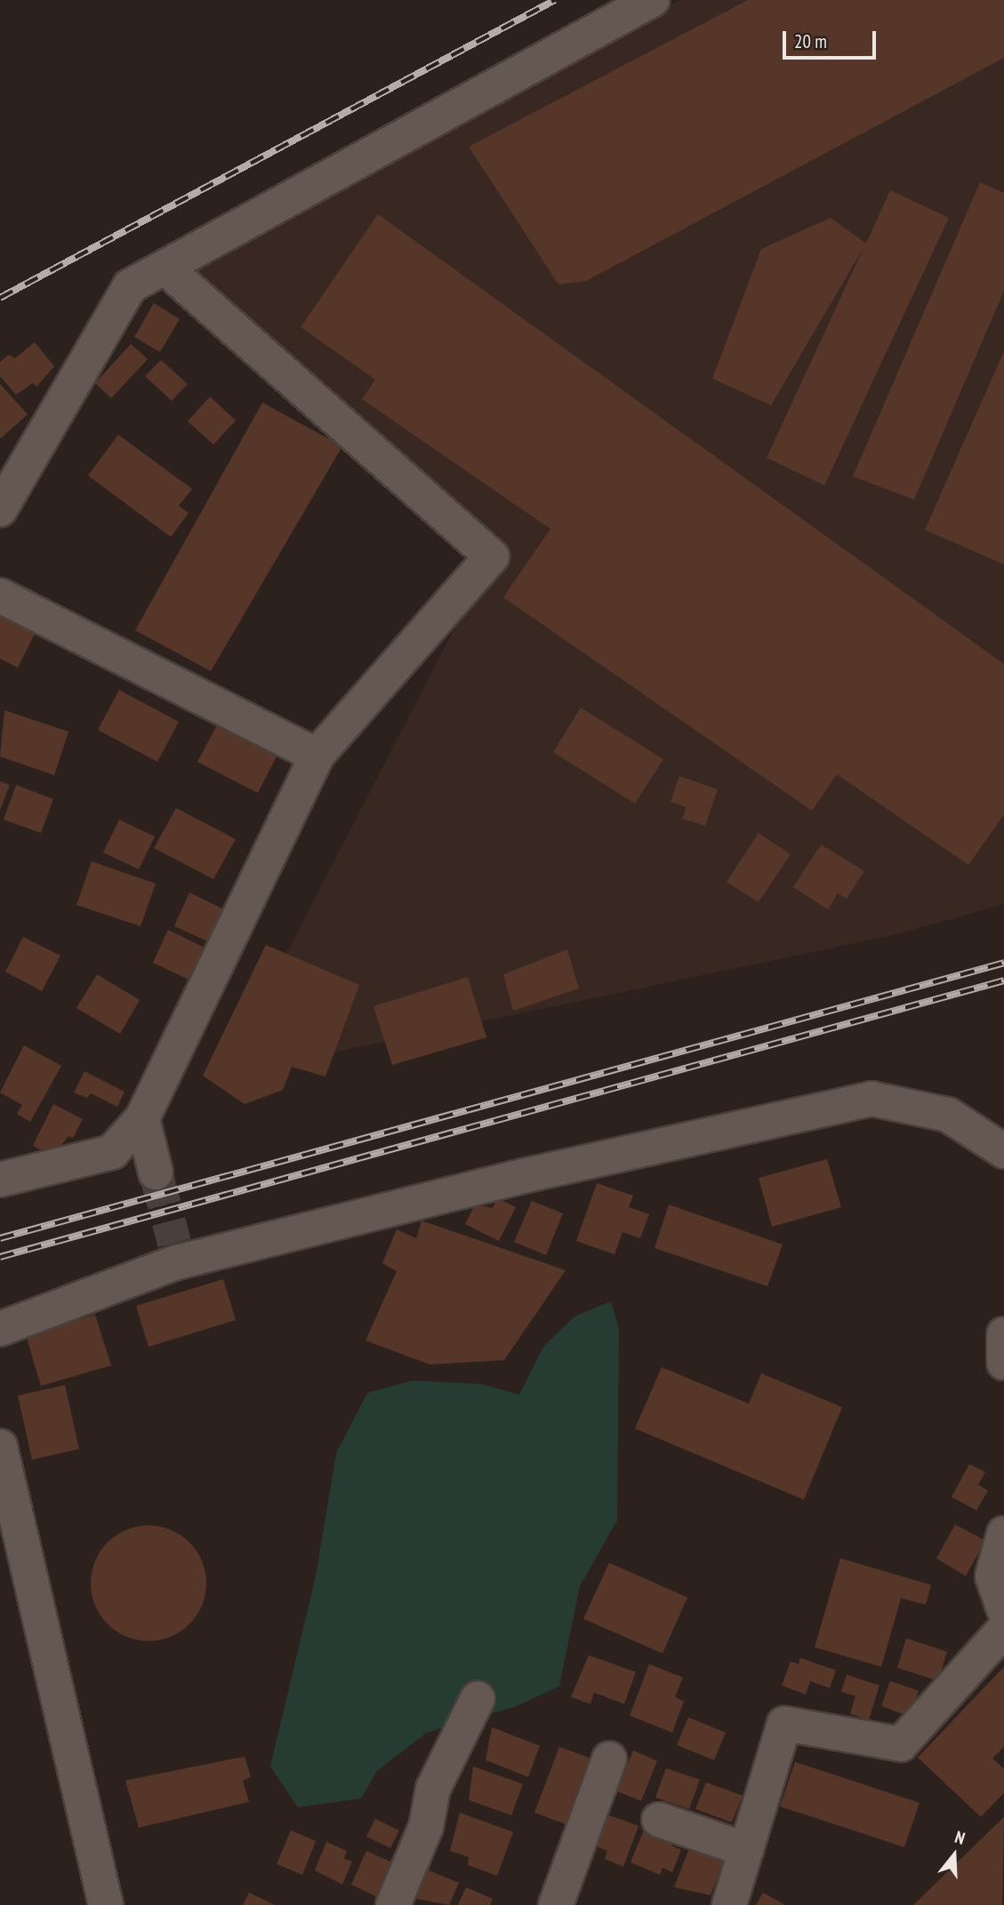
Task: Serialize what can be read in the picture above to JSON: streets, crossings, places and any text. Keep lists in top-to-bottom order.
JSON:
{
  "scale_bar": "20 m",
  "north": "top"
}
